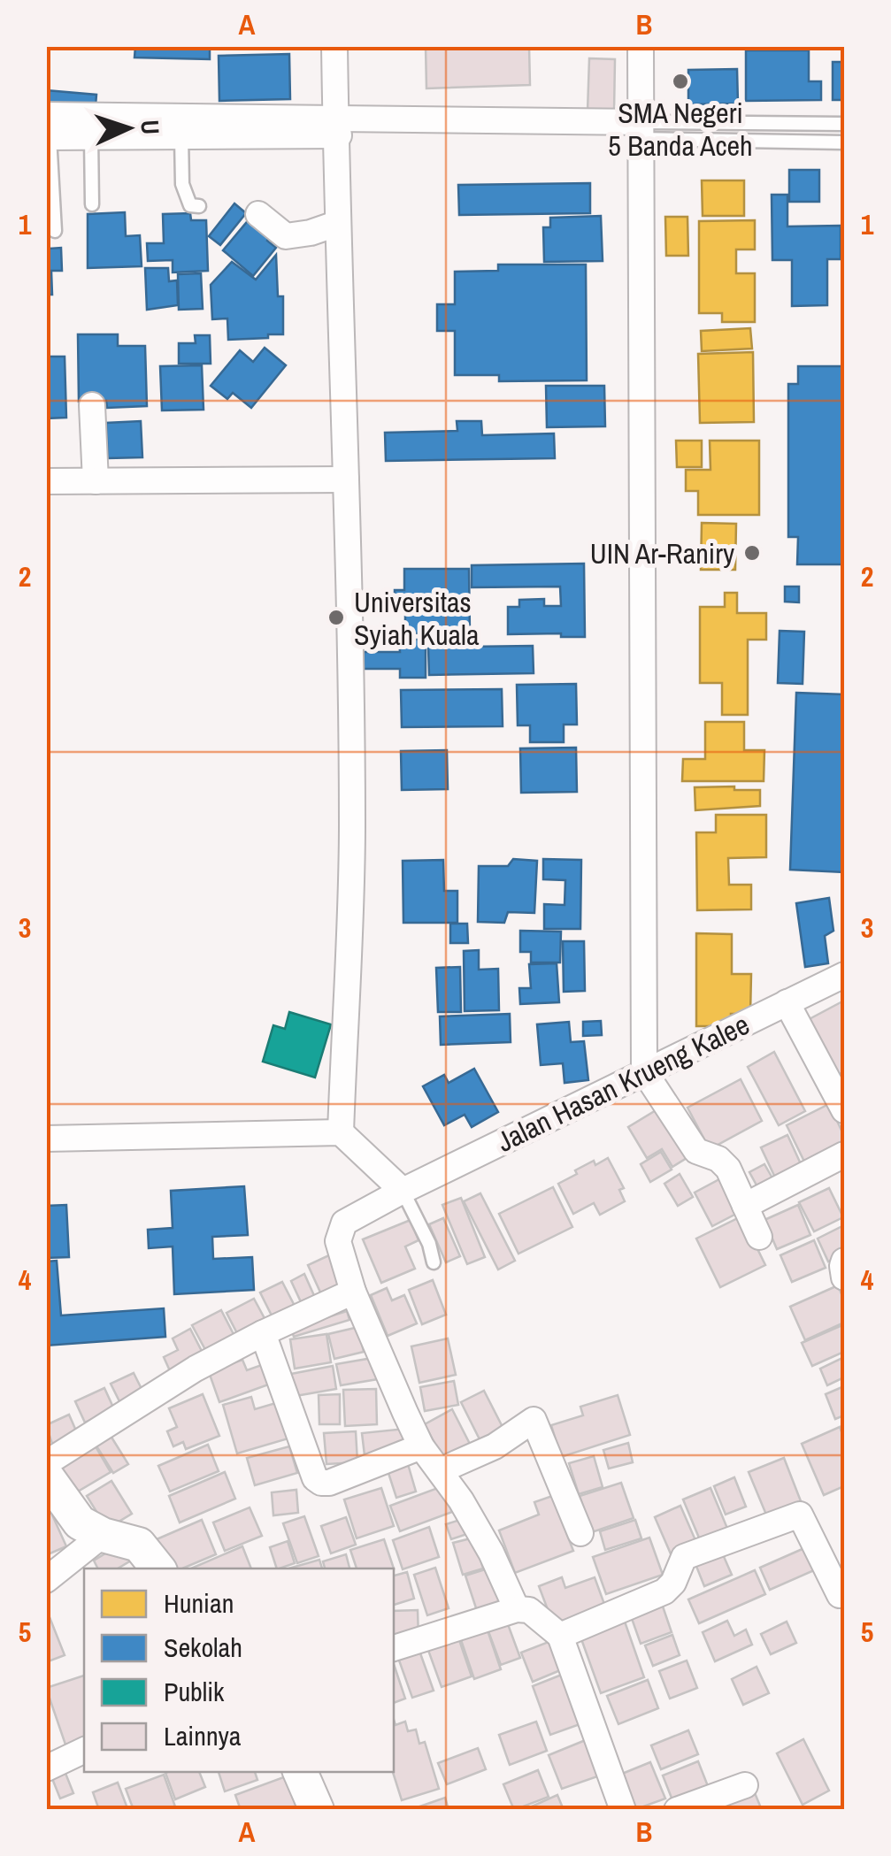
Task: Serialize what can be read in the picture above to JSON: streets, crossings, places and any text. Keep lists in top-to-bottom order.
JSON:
{
  "streets": {
    "street": ["Jalan Hasan Krueng Kalee"]
  },
  "places": ["SMA Negeri 5 Banda Aceh", "UIN Ar-Raniry", "Universitas Syiah Kuala"],
  "legend": [
    "Hunian",
    "Sekolah",
    "Publik",
    "Lainnya"
  ],
  "north": "right",
  "grid": {
    "columns": ["A", "B"],
    "rows": [
      "1",
      "2",
      "3",
      "4",
      "5"
    ]
  }
}
